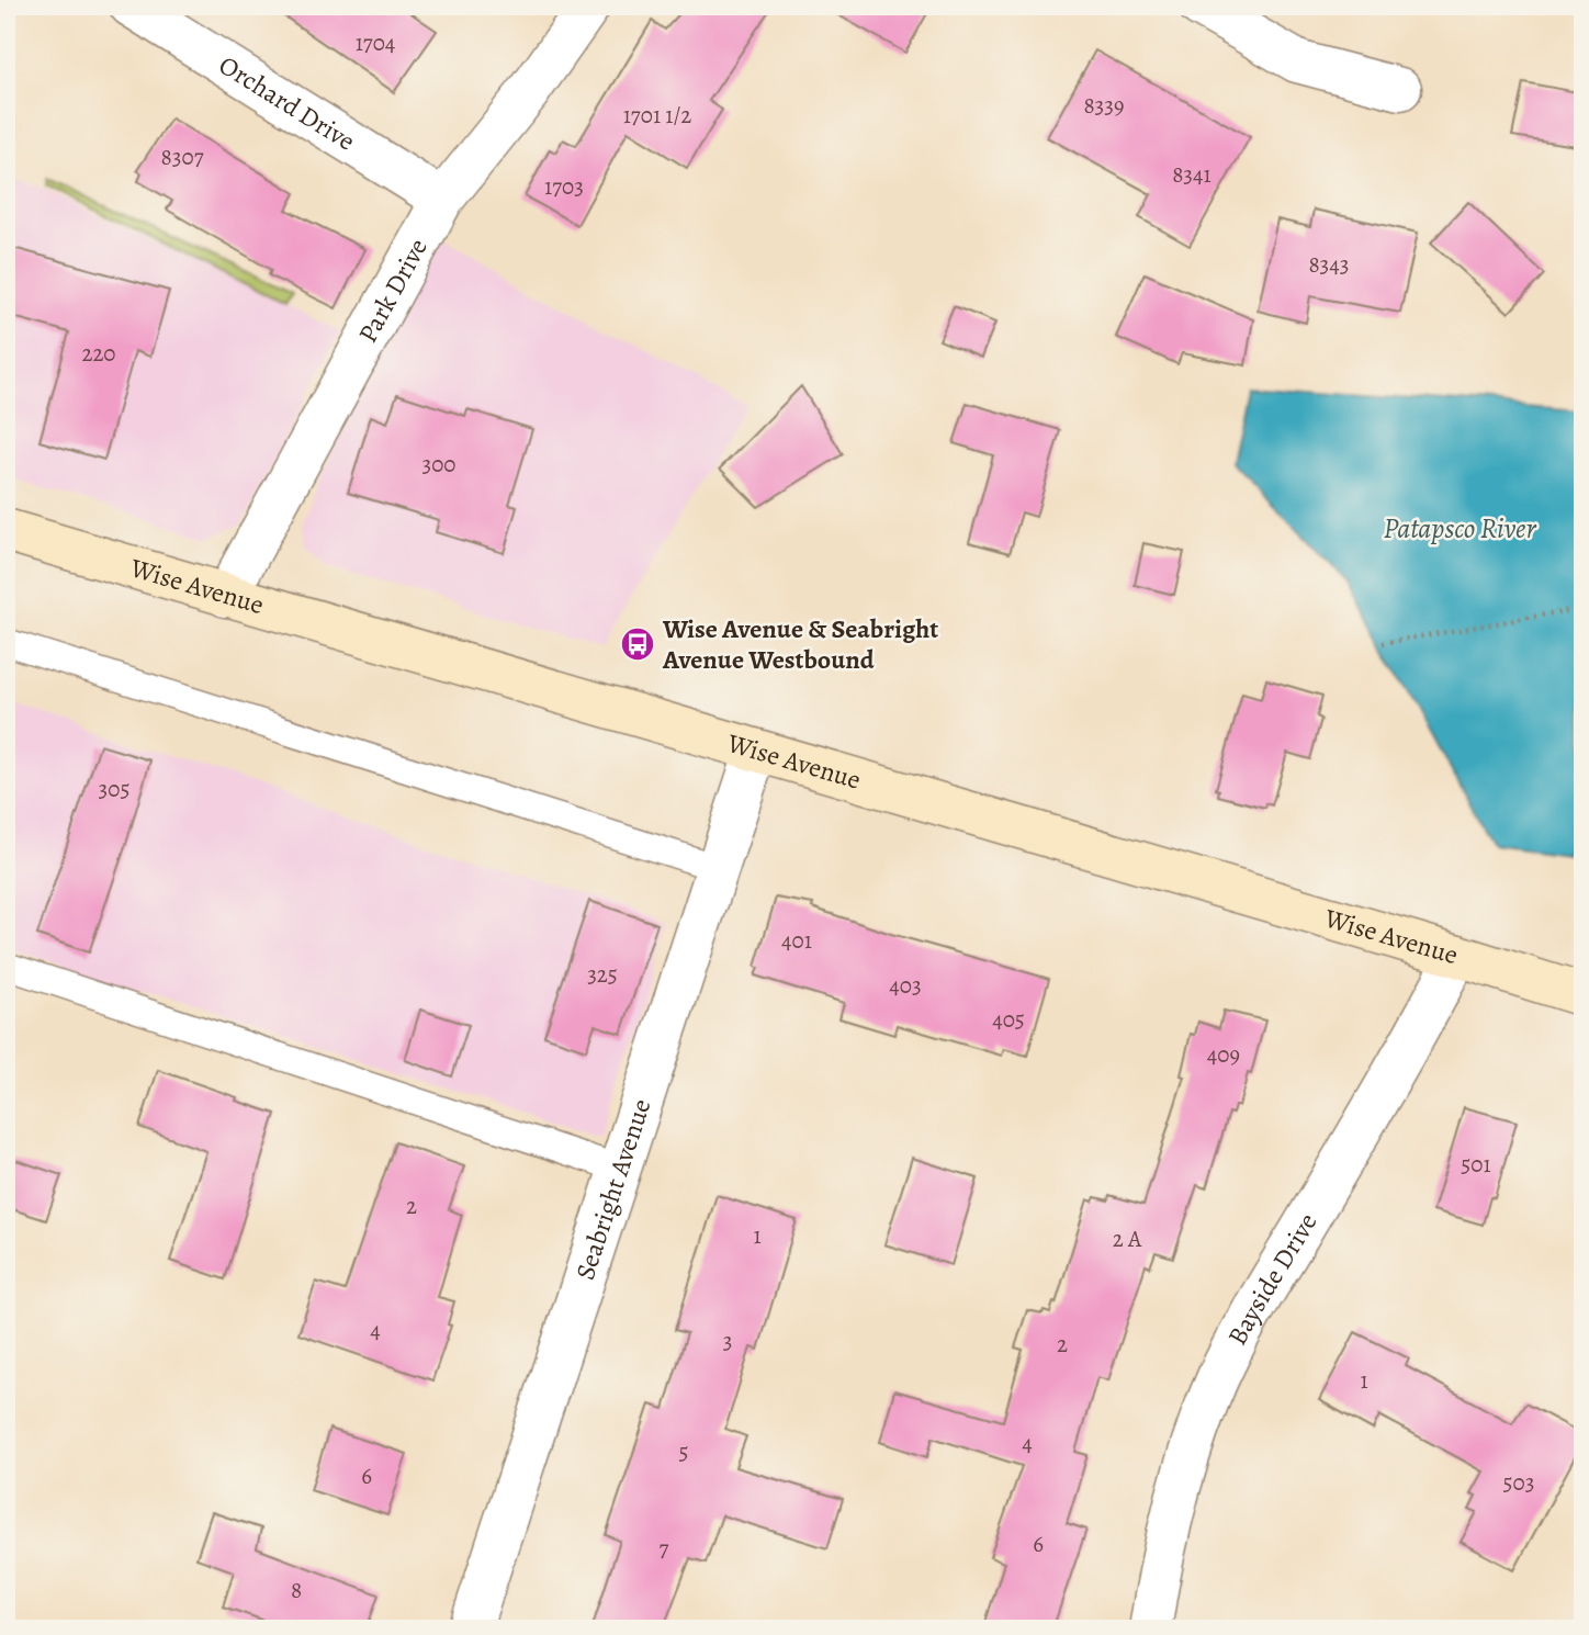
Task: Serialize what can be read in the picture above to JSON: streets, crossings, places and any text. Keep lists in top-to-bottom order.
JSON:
{
  "streets": {
    "main road": ["Wise Avenue"],
    "street": [
      "Orchard Drive",
      "Park Drive",
      "Seabright Avenue",
      "Bayside Drive"
    ]
  },
  "crossings": [
    ["Orchard Drive", "Park Drive"],
    ["Park Drive", "Wise Avenue"],
    ["Wise Avenue", "Seabright Avenue"],
    ["Wise Avenue", "Bayside Drive"]
  ],
  "water": ["Patapsco River"],
  "places": {
    "bus stop": ["Wise Avenue & Seabright Avenue Westbound"]
  },
  "house_numbers": [
    "1704",
    "8339",
    "1701 1/2",
    "8307",
    "8341",
    "1703",
    "8343",
    "220",
    "300",
    "305",
    "401",
    "325",
    "403",
    "405",
    "409",
    "501",
    "2",
    "1",
    "2 A",
    "4",
    "3",
    "2",
    "1",
    "4",
    "5",
    "6",
    "503",
    "6",
    "7",
    "8"
  ]
}
